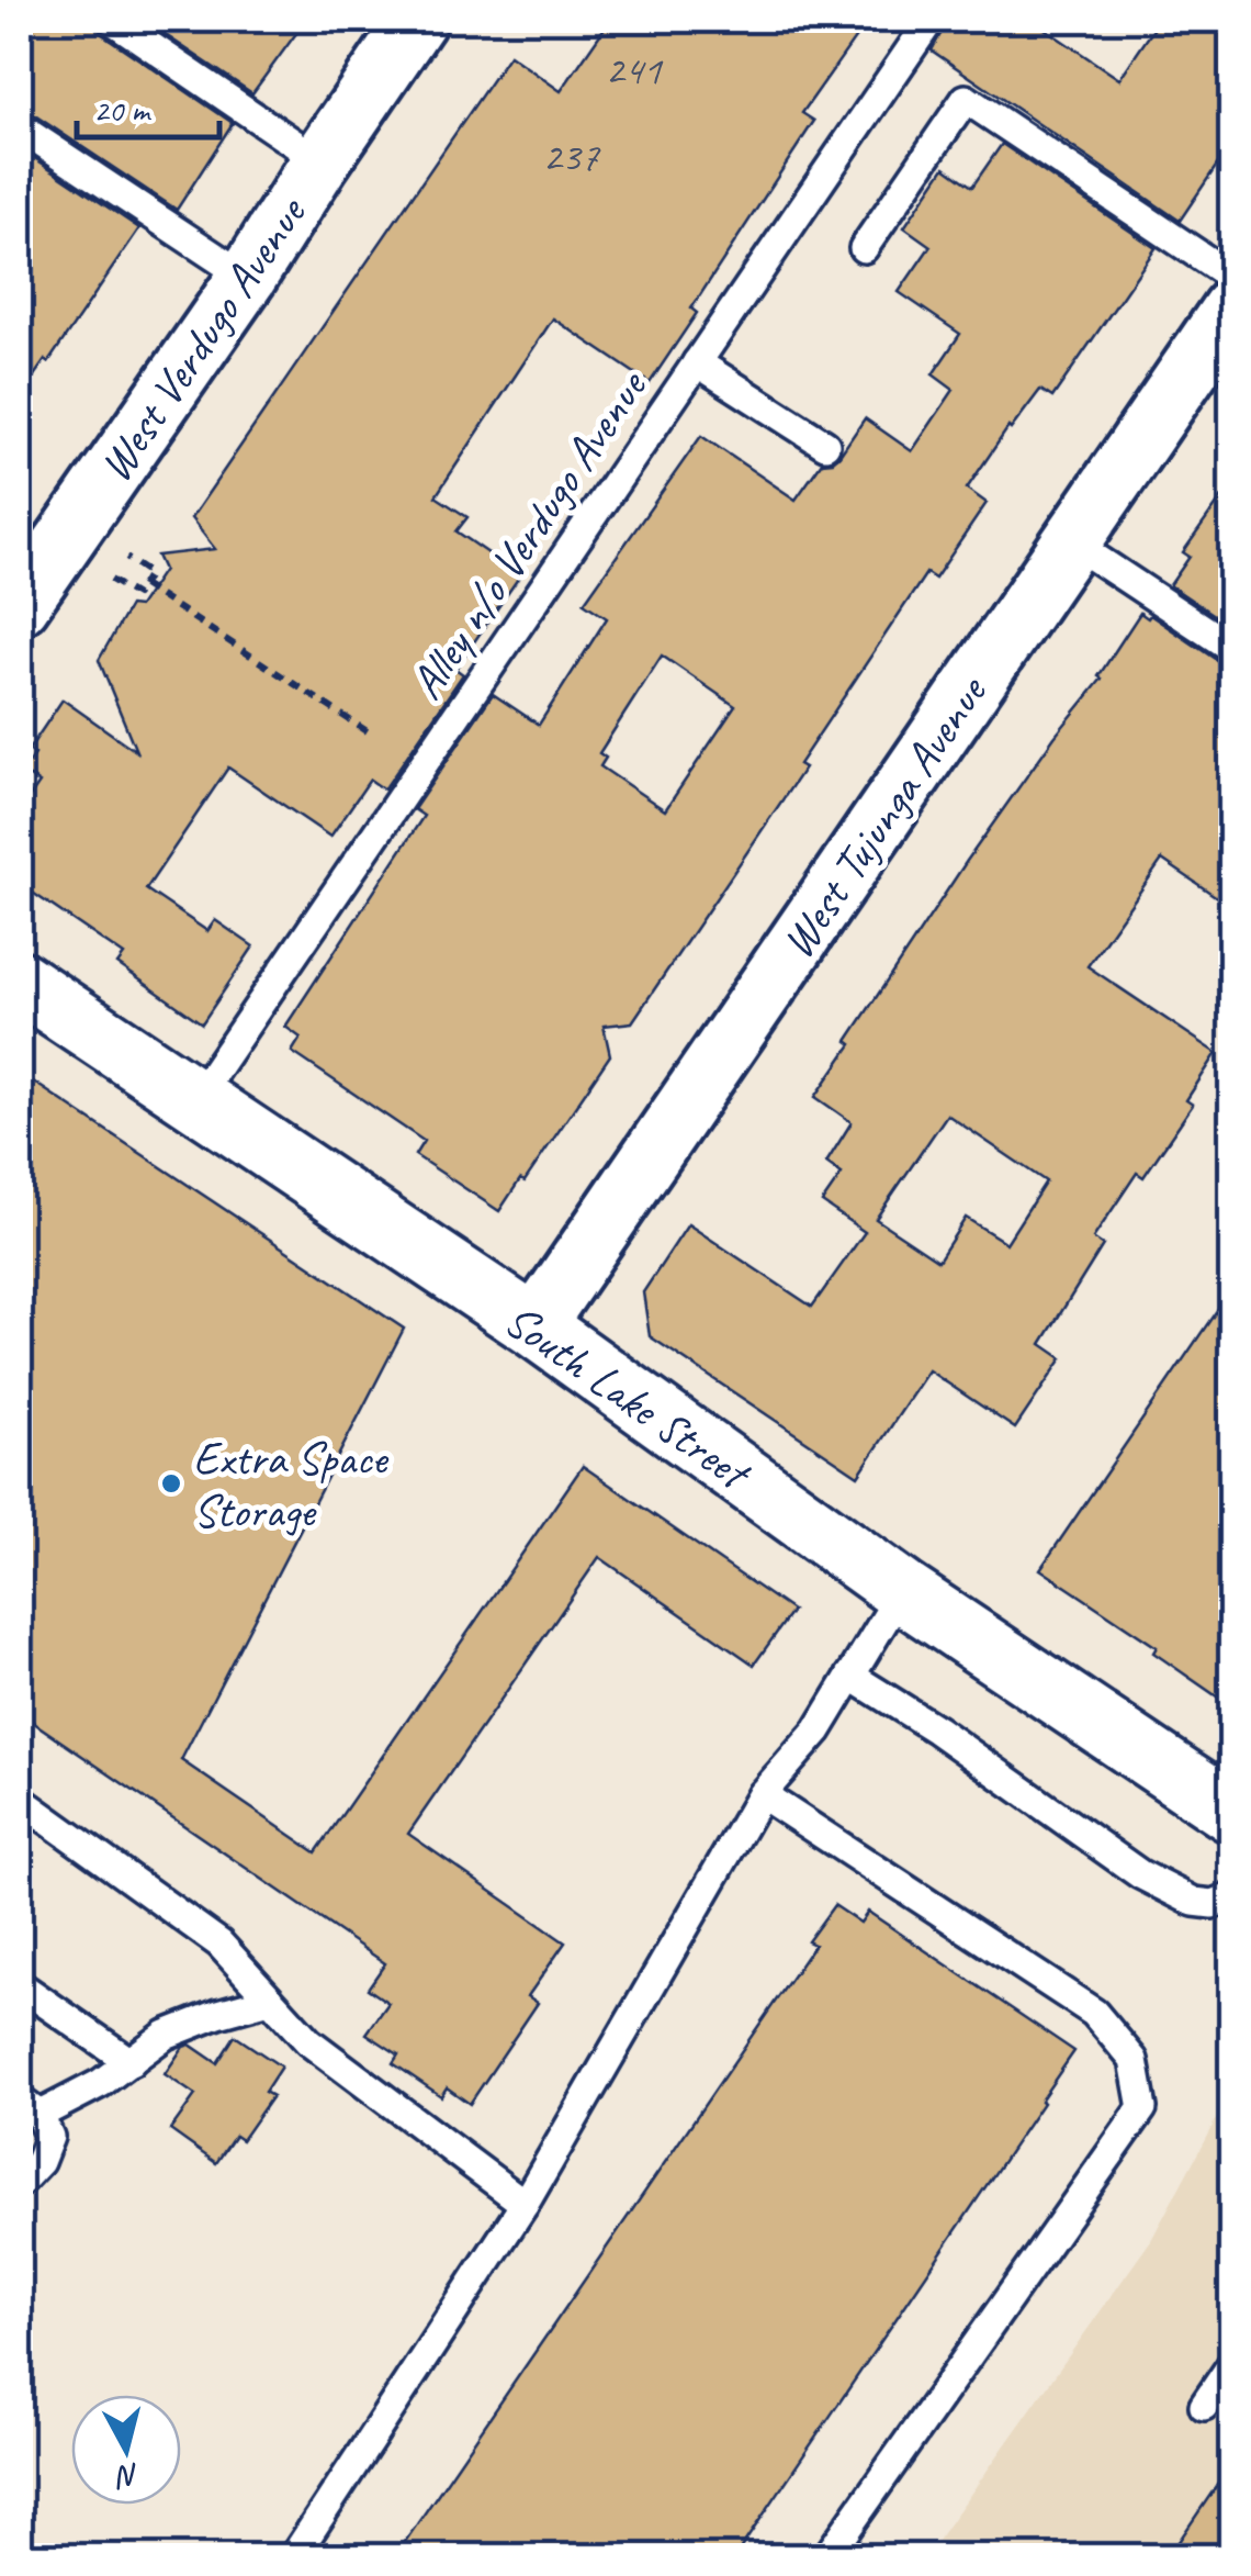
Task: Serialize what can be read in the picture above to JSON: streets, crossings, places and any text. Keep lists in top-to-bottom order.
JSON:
{
  "streets": {
    "street": ["West Verdugo Avenue", "West Tujunga Avenue", "South Lake Street"],
    "lane": ["Alley n/o Verdugo Avenue"]
  },
  "crossings": [
    ["Alley n/o Verdugo Avenue", "South Lake Street"],
    ["West Tujunga Avenue", "South Lake Street"]
  ],
  "places": ["Extra Space Storage"],
  "house_numbers": ["241", "237"],
  "scale_bar": "20 m",
  "north": "bottom"
}
